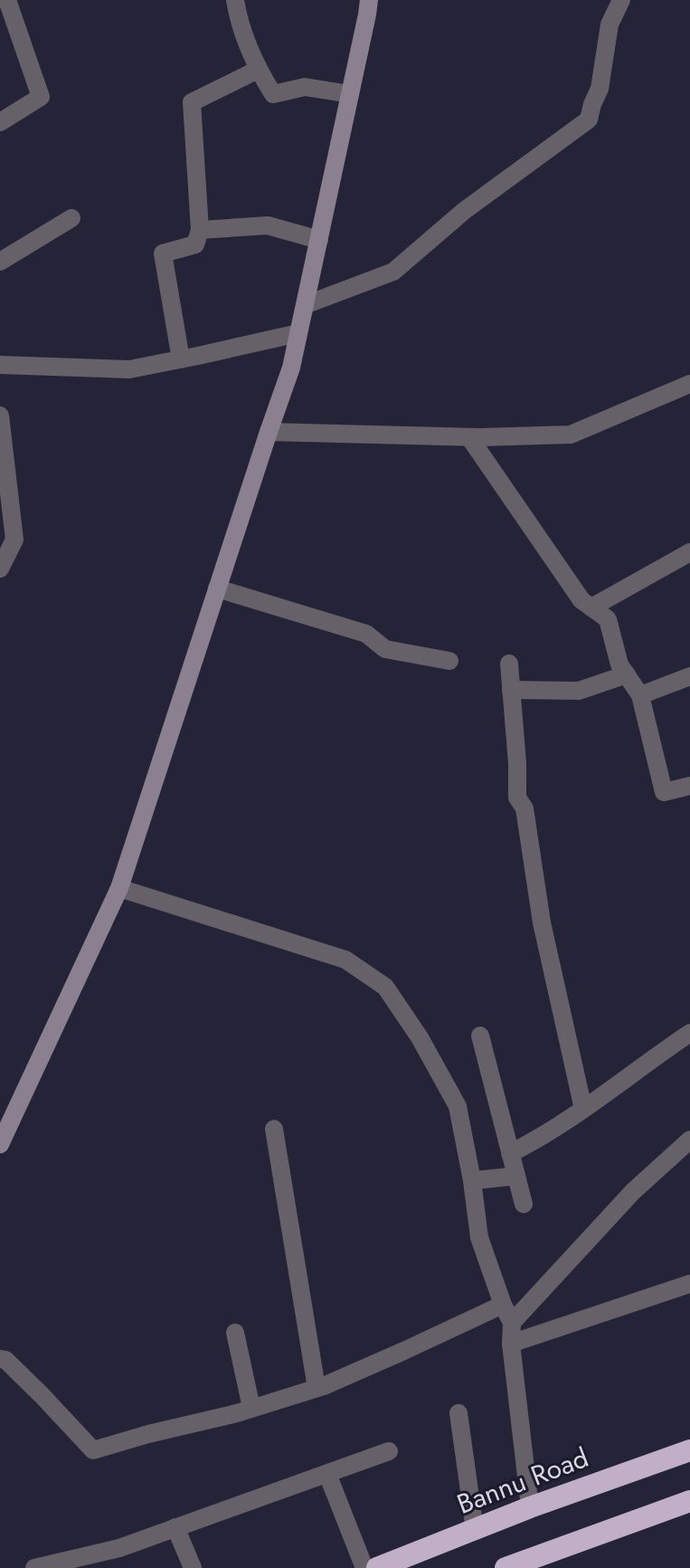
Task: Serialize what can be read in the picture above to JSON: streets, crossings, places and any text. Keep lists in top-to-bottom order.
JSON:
{
  "streets": {
    "highway": ["Bannu Road"]
  }
}
